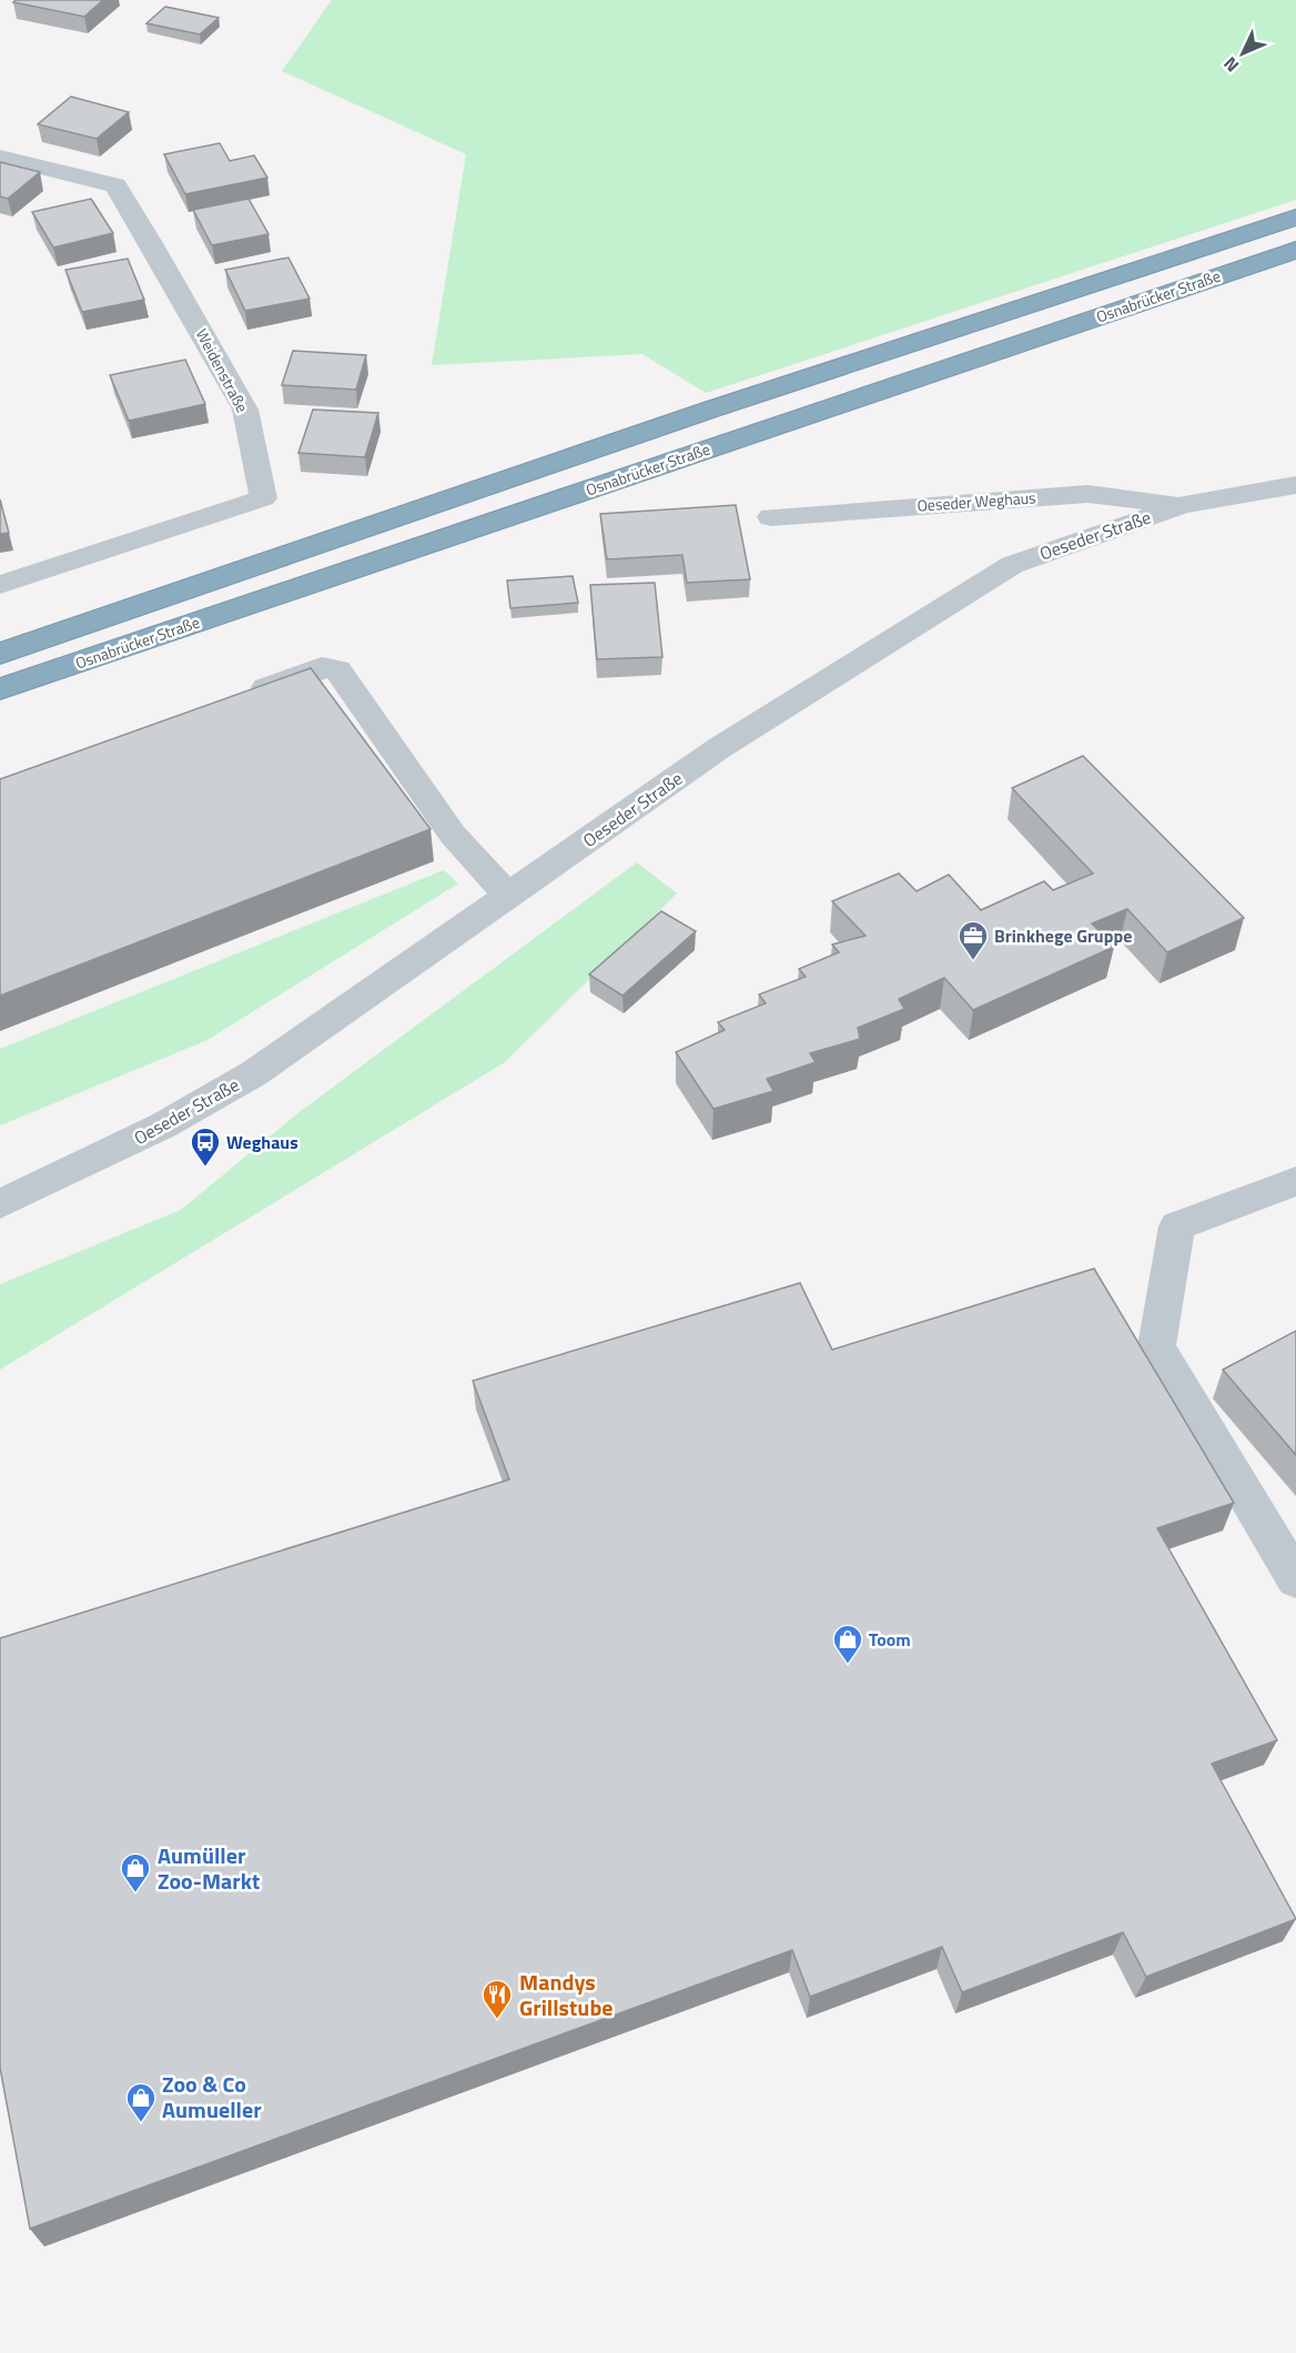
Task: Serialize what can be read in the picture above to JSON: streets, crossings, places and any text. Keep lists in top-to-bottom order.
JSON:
{
  "streets": {
    "highway": ["Osnabrücker Straße"],
    "street": ["Weidenstraße", "Oeseder Weghaus", "Oeseder Straße"]
  },
  "crossings": [
    ["Oeseder Weghaus", "Oeseder Straße"]
  ],
  "places": {
    "office": ["Brinkhege Gruppe"],
    "bus stop": ["Weghaus"],
    "shop": ["Toom", "Aumüller Zoo-Markt", "Zoo & Co Aumueller"],
    "restaurant": ["Mandys Grillstube"]
  },
  "north": "bottom left"
}
